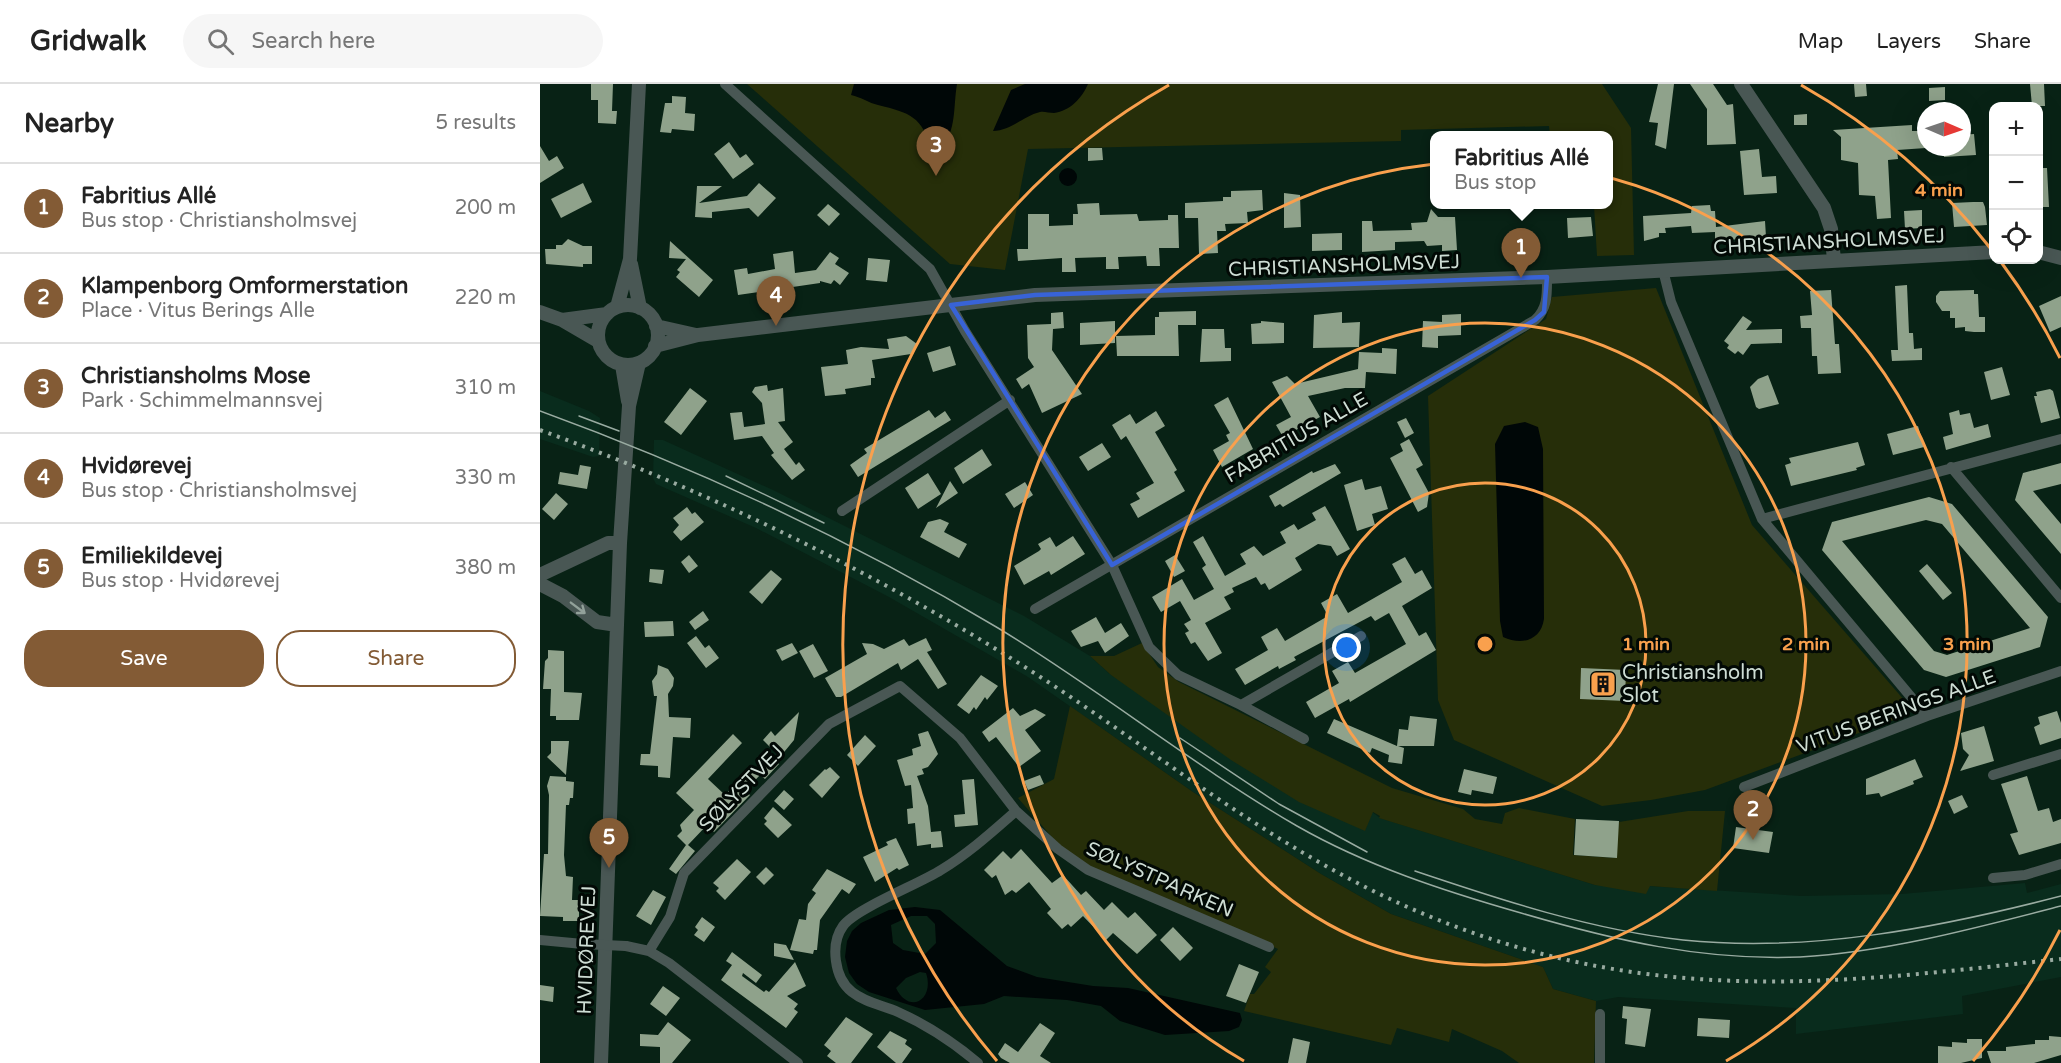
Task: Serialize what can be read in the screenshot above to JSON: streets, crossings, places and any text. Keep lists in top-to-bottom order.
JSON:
{
  "streets": {
    "street": [
      "CHRISTIANSHOLMSVEJ",
      "FABRITIUS ALLE",
      "VITUS BERINGS ALLE",
      "SØLYSTVEJ",
      "SØLYSTPARKEN",
      "HVIDØREVEJ"
    ]
  },
  "crossings": [
    ["CHRISTIANSHOLMSVEJ", "FABRITIUS ALLE"],
    ["CHRISTIANSHOLMSVEJ", "HVIDØREVEJ"],
    ["SØLYSTVEJ", "SØLYSTPARKEN"]
  ],
  "places": {
    "building": ["Christiansholm Slot"]
  },
  "north": "right",
  "page": {
    "header": "Gridwalk",
    "search": "Search here",
    "nav": ["Map", "Layers", "Share"],
    "heading": ["Nearby", "5 results"],
    "map_buttons": ["+", "−"],
    "pins": [
      "3",
      "1",
      "4",
      "2",
      "5"
    ],
    "popup": ["Fabritius Allé", "Bus stop"],
    "list": [
      {
        "mark": "1",
        "name": "Fabritius Allé",
        "note": "Bus stop · Christiansholmsvej",
        "value": "200 m"
      },
      {
        "mark": "2",
        "name": "Klampenborg Omformerstation",
        "note": "Place · Vitus Berings Alle",
        "value": "220 m"
      },
      {
        "mark": "3",
        "name": "Christiansholms Mose",
        "note": "Park · Schimmelmannsvej",
        "value": "310 m"
      },
      {
        "mark": "4",
        "name": "Hvidørevej",
        "note": "Bus stop · Christiansholmsvej",
        "value": "330 m"
      },
      {
        "mark": "5",
        "name": "Emiliekildevej",
        "note": "Bus stop · Hvidørevej",
        "value": "380 m"
      }
    ],
    "buttons": ["Save", "Share"]
  },
  "rings": [
    "4 min",
    "1 min",
    "2 min",
    "3 min"
  ]
}
